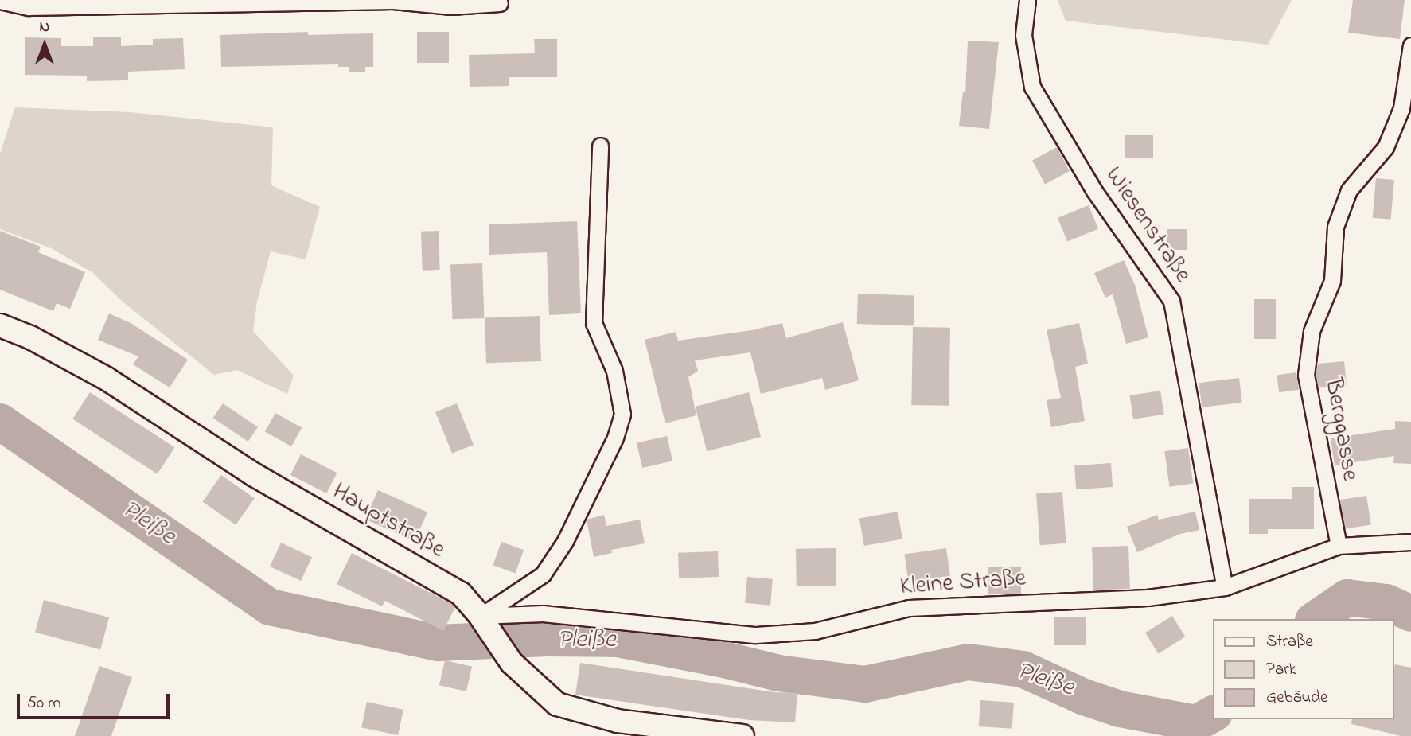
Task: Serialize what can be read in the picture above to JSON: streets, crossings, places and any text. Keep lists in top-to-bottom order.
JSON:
{
  "streets": {
    "main road": ["Hauptstraße"],
    "street": ["Wiesenstraße", "Berggasse", "Kleine Straße"]
  },
  "crossings": [
    ["Wiesenstraße", "Kleine Straße"],
    ["Berggasse", "Kleine Straße"],
    ["Hauptstraße", "Kleine Straße"]
  ],
  "water": ["Pleiße"],
  "legend": ["Straße", "Park", "Gebäude"],
  "scale_bar": "50 m",
  "north": "top"
}
